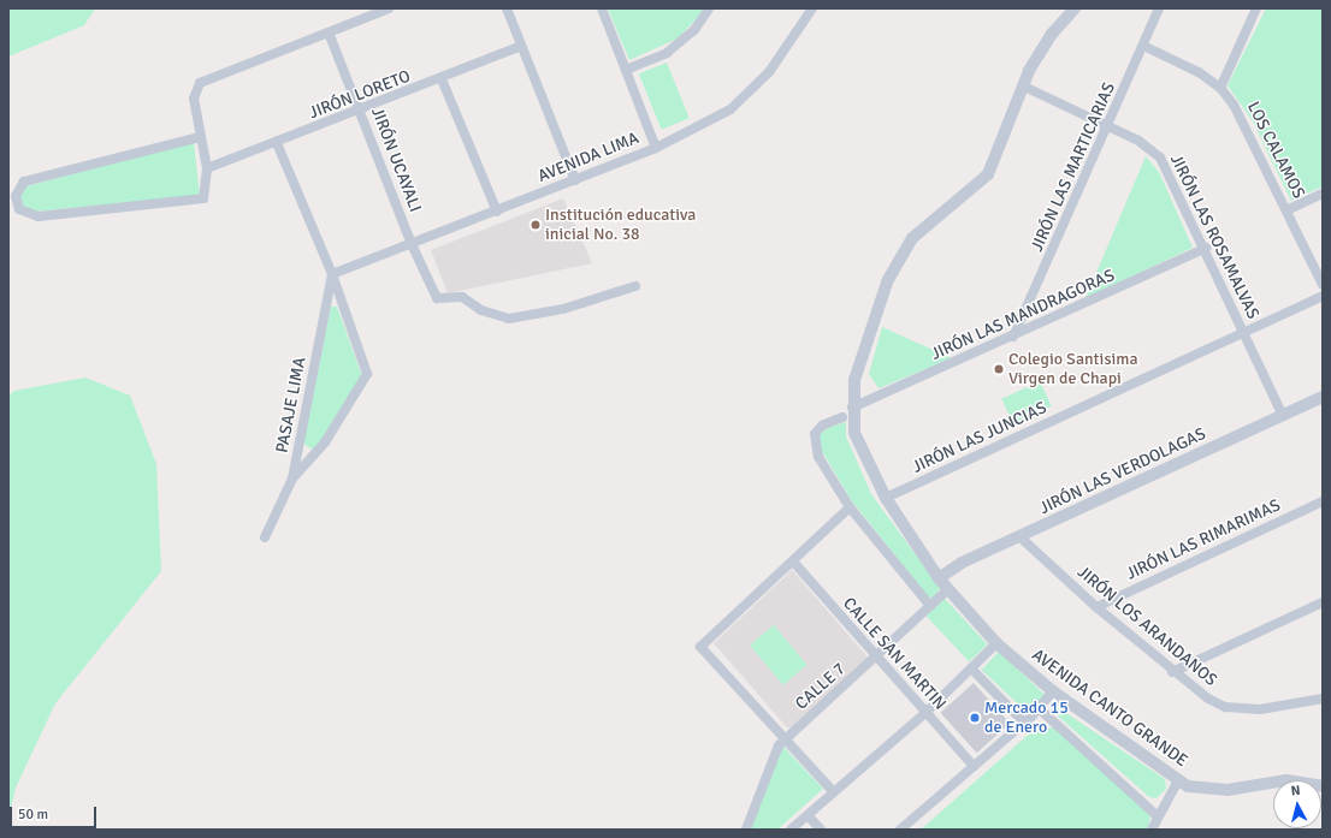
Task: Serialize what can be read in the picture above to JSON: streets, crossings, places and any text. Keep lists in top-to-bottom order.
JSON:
{
  "streets": {
    "street": [
      "JIRÓN LORETO",
      "LOS CALAMOS",
      "AVENIDA LIMA",
      "JIRÓN UCAYALI",
      "JIRÓN LAS MARTICARIAS",
      "JIRÓN LAS ROSAMALVAS",
      "JIRÓN LAS MANDRAGORAS",
      "PASAJE LIMA",
      "JIRÓN LAS JUNCIAS",
      "JIRÓN LAS VERDOLAGAS",
      "JIRÓN LAS RIMARIMAS",
      "JIRÓN LOS ARANDANOS",
      "CALLE SAN MARTIN",
      "CALLE 7",
      "AVENIDA CANTO GRANDE"
    ]
  },
  "crossings": [
    ["JIRÓN LORETO", "JIRÓN UCAYALI"],
    ["LOS CALAMOS", "JIRÓN LAS MARTICARIAS"],
    ["AVENIDA LIMA", "JIRÓN UCAYALI"],
    ["AVENIDA LIMA", "PASAJE LIMA"],
    ["JIRÓN LAS MARTICARIAS", "JIRÓN LAS ROSAMALVAS"],
    ["JIRÓN LAS MARTICARIAS", "JIRÓN LAS MANDRAGORAS"],
    ["JIRÓN LAS ROSAMALVAS", "JIRÓN LAS MANDRAGORAS"],
    ["JIRÓN LAS ROSAMALVAS", "JIRÓN LAS JUNCIAS"],
    ["JIRÓN LAS ROSAMALVAS", "JIRÓN LAS VERDOLAGAS"],
    ["JIRÓN LAS ROSAMALVAS", "AVENIDA CANTO GRANDE"],
    ["JIRÓN LAS MANDRAGORAS", "AVENIDA CANTO GRANDE"],
    ["JIRÓN LAS JUNCIAS", "AVENIDA CANTO GRANDE"],
    ["JIRÓN LAS VERDOLAGAS", "JIRÓN LOS ARANDANOS"],
    ["JIRÓN LAS VERDOLAGAS", "AVENIDA CANTO GRANDE"],
    ["JIRÓN LAS RIMARIMAS", "JIRÓN LOS ARANDANOS"],
    ["CALLE SAN MARTIN", "CALLE 7"],
    ["CALLE 7", "AVENIDA CANTO GRANDE"]
  ],
  "places": ["Institución educativa inicial No. 38", "Colegio Santisima Virgen de Chapi", "Mercado 15 de Enero"],
  "scale_bar": "50 m",
  "north": "top"
}
